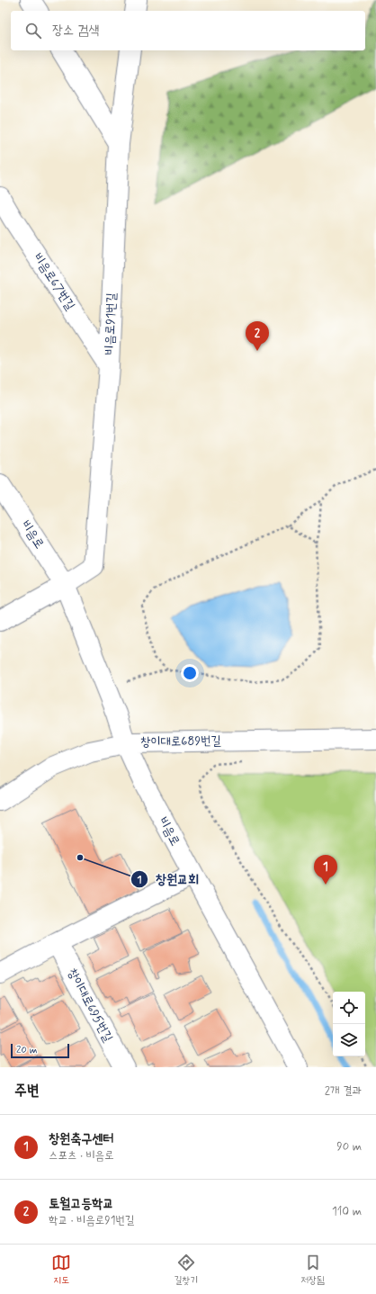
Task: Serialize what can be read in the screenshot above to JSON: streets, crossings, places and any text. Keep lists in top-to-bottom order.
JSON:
{
  "streets": {
    "street": [
      "비음로67번길",
      "비음로91번길",
      "비음로",
      "창이대로689번길",
      "창이대로695번길"
    ]
  },
  "crossings": [
    ["비음로67번길", "비음로91번길"],
    ["비음로91번길", "비음로"],
    ["비음로", "창이대로689번길"]
  ],
  "places": ["창원교회"],
  "scale_bar": "20 m",
  "page": {
    "search": "장소 검색",
    "pins": ["2", "1"],
    "scale": "20 m",
    "heading": ["주변", "2개 결과"],
    "list": [
      {
        "mark": "1",
        "name": "창원축구센터",
        "note": "스포츠 · 비음로",
        "value": "90 m"
      },
      {
        "mark": "2",
        "name": "토월고등학교",
        "note": "학교 · 비음로91번길",
        "value": "110 m"
      }
    ],
    "nav": ["지도", "길찾기", "저장됨"]
  }
}
